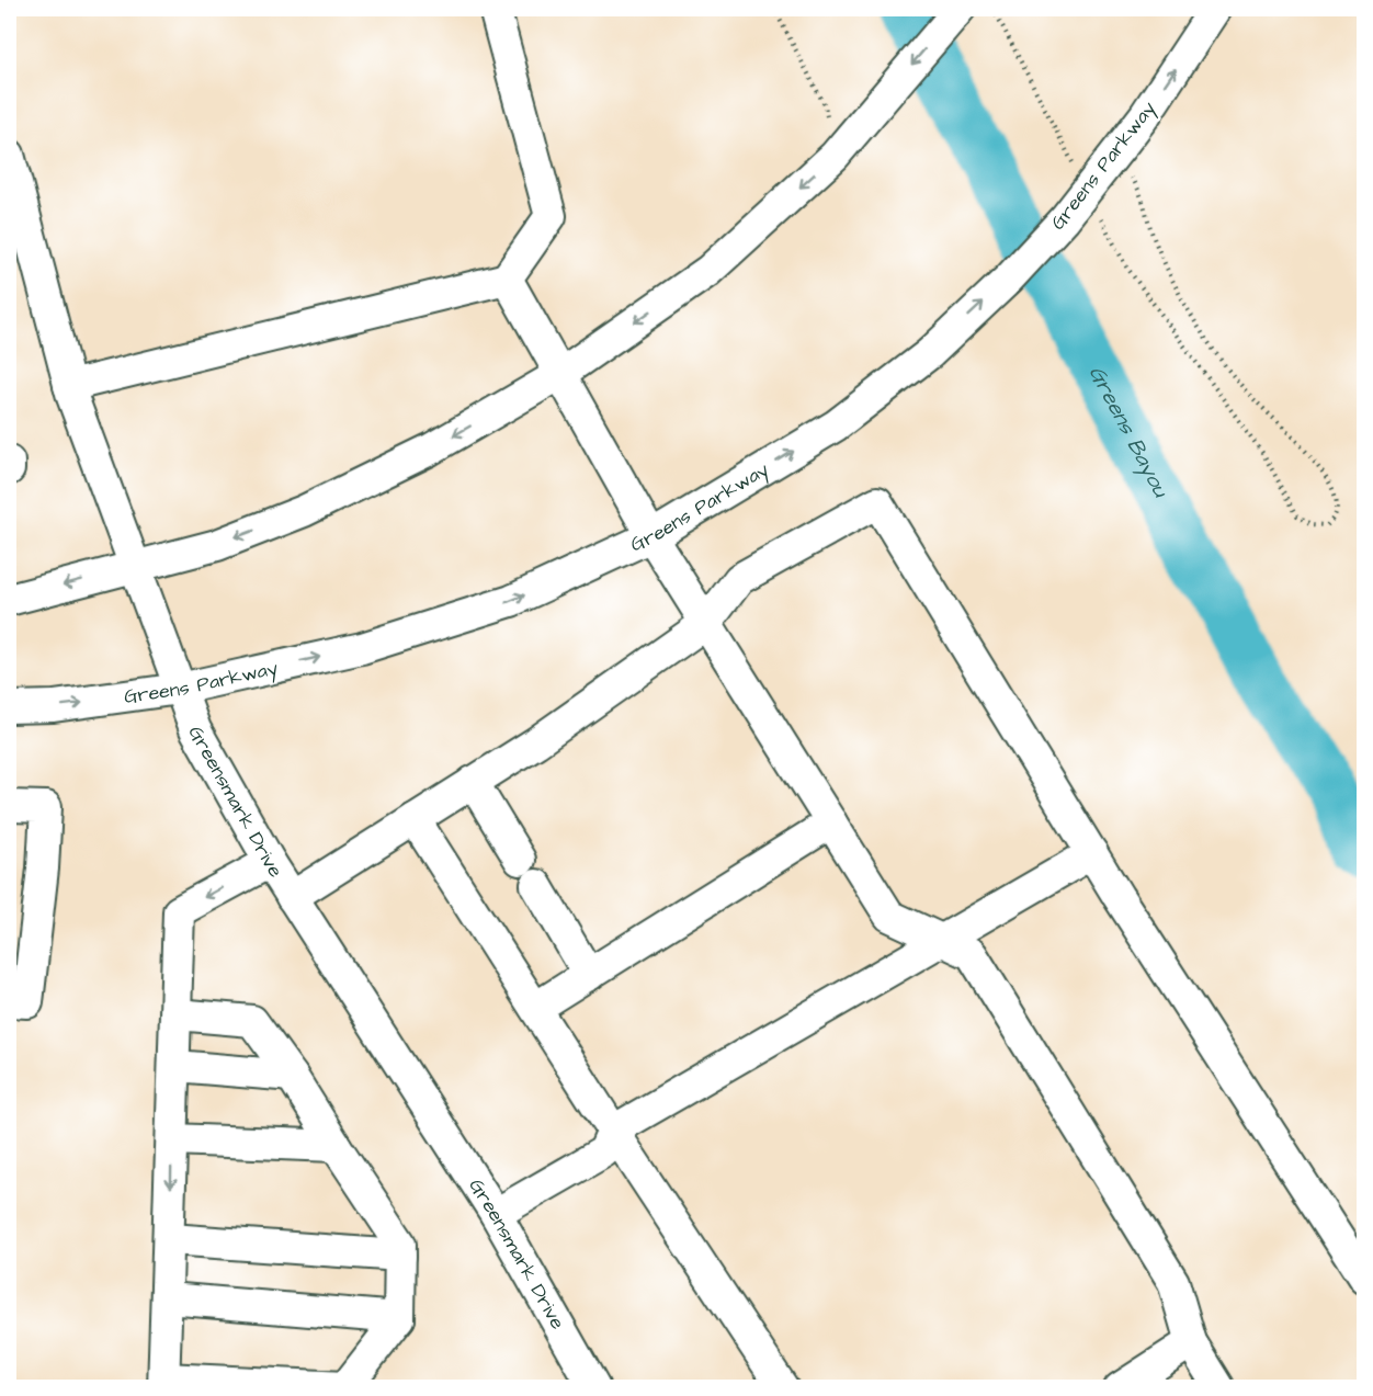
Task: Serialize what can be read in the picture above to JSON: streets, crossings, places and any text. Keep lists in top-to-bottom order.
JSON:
{
  "streets": {
    "street": ["Greens Parkway", "Greensmark Drive"]
  },
  "crossings": [
    ["Greens Parkway", "Greensmark Drive"]
  ],
  "water": ["Greens Bayou"]
}
